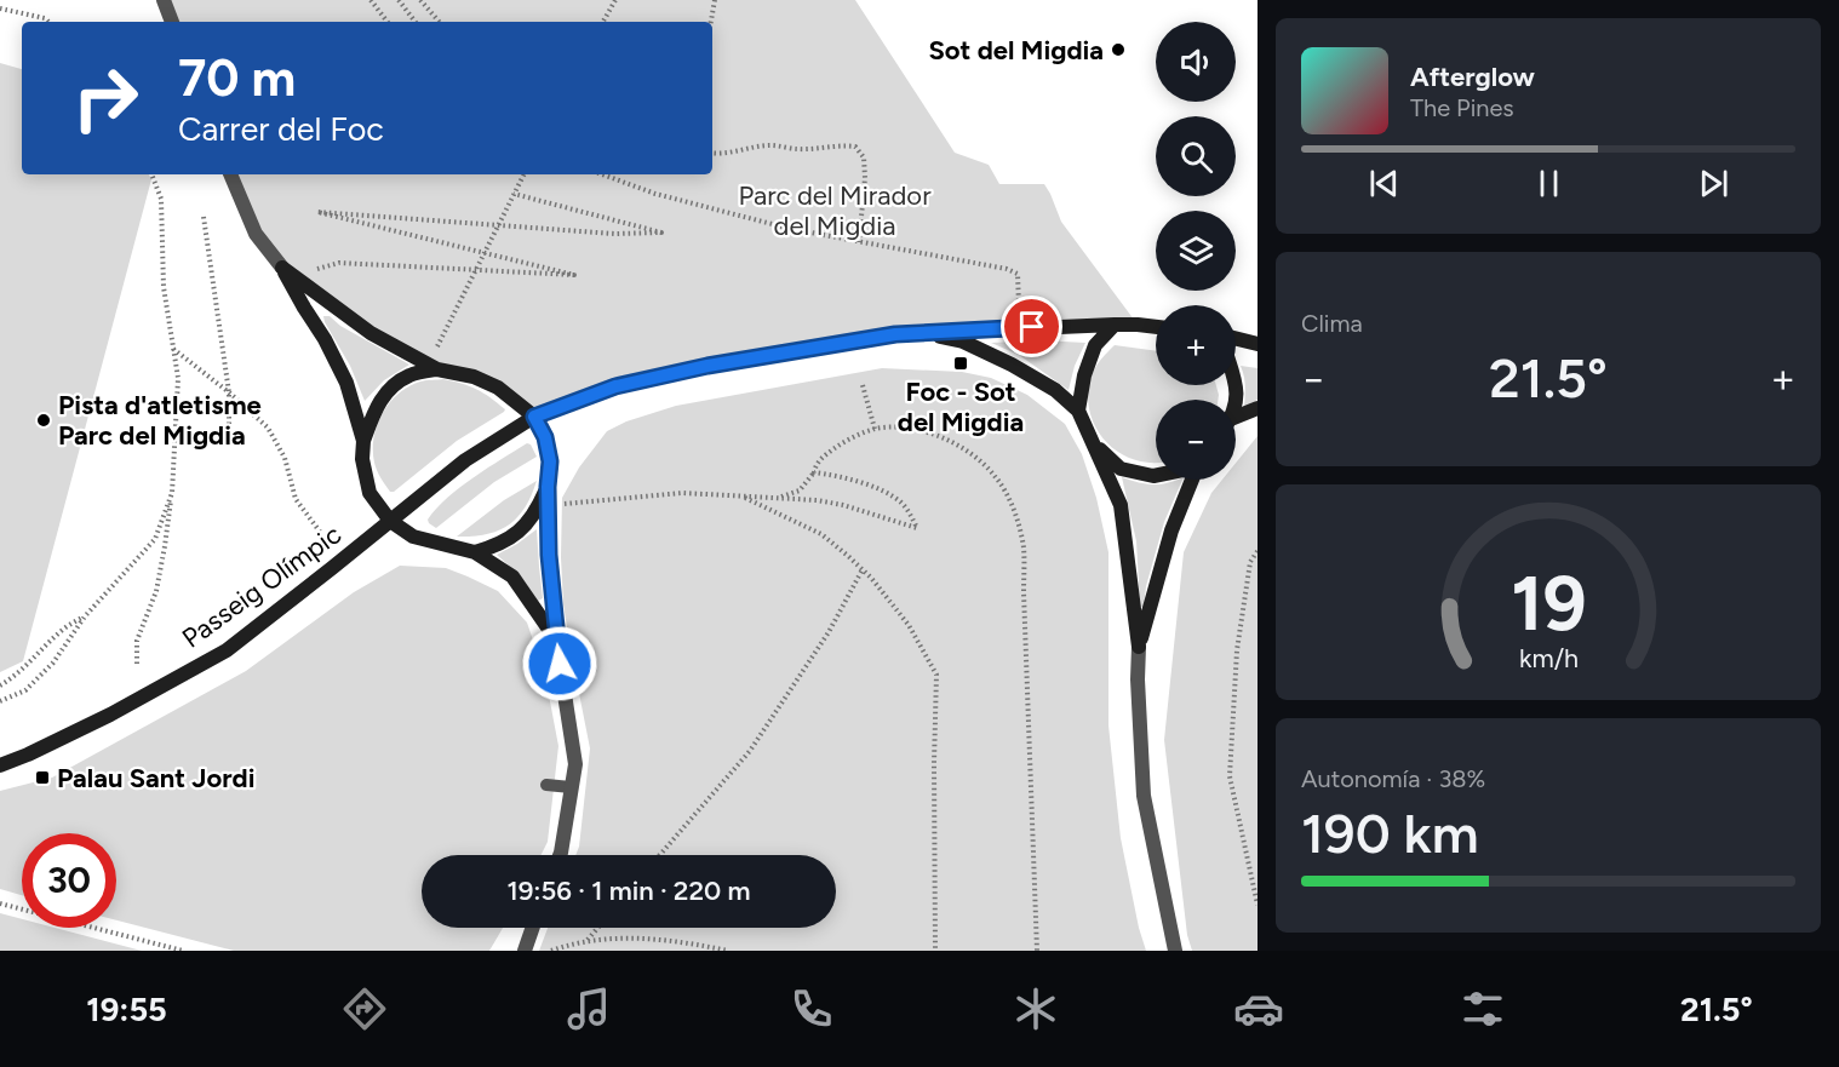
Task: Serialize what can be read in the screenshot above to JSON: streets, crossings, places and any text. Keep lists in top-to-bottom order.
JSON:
{
  "streets": {
    "street": ["Passeig Olímpic"]
  },
  "parks": ["Parc del Mirador del Migdia"],
  "places": {
    "other": ["Sot del Migdia", "Pista d'atletisme Parc del Migdia"],
    "transit": ["Foc - Sot del Migdia", "Palau Sant Jordi"]
  },
  "page": {
    "map_buttons": ["+", "−"],
    "turn": ["70 m", "Carrer del Foc"],
    "song": ["Afterglow", "The Pines"],
    "tile": [
      "Clima",
      ["Autonomía · 38%", "190 km"]
    ],
    "heat": ["−", "21.5°", "+"],
    "limit": "30",
    "trip": "19:56 · 1 min · 220 m",
    "tabs": ["19:55", "21.5°"],
    "gauge": ["19", "km/h"]
  }
}
